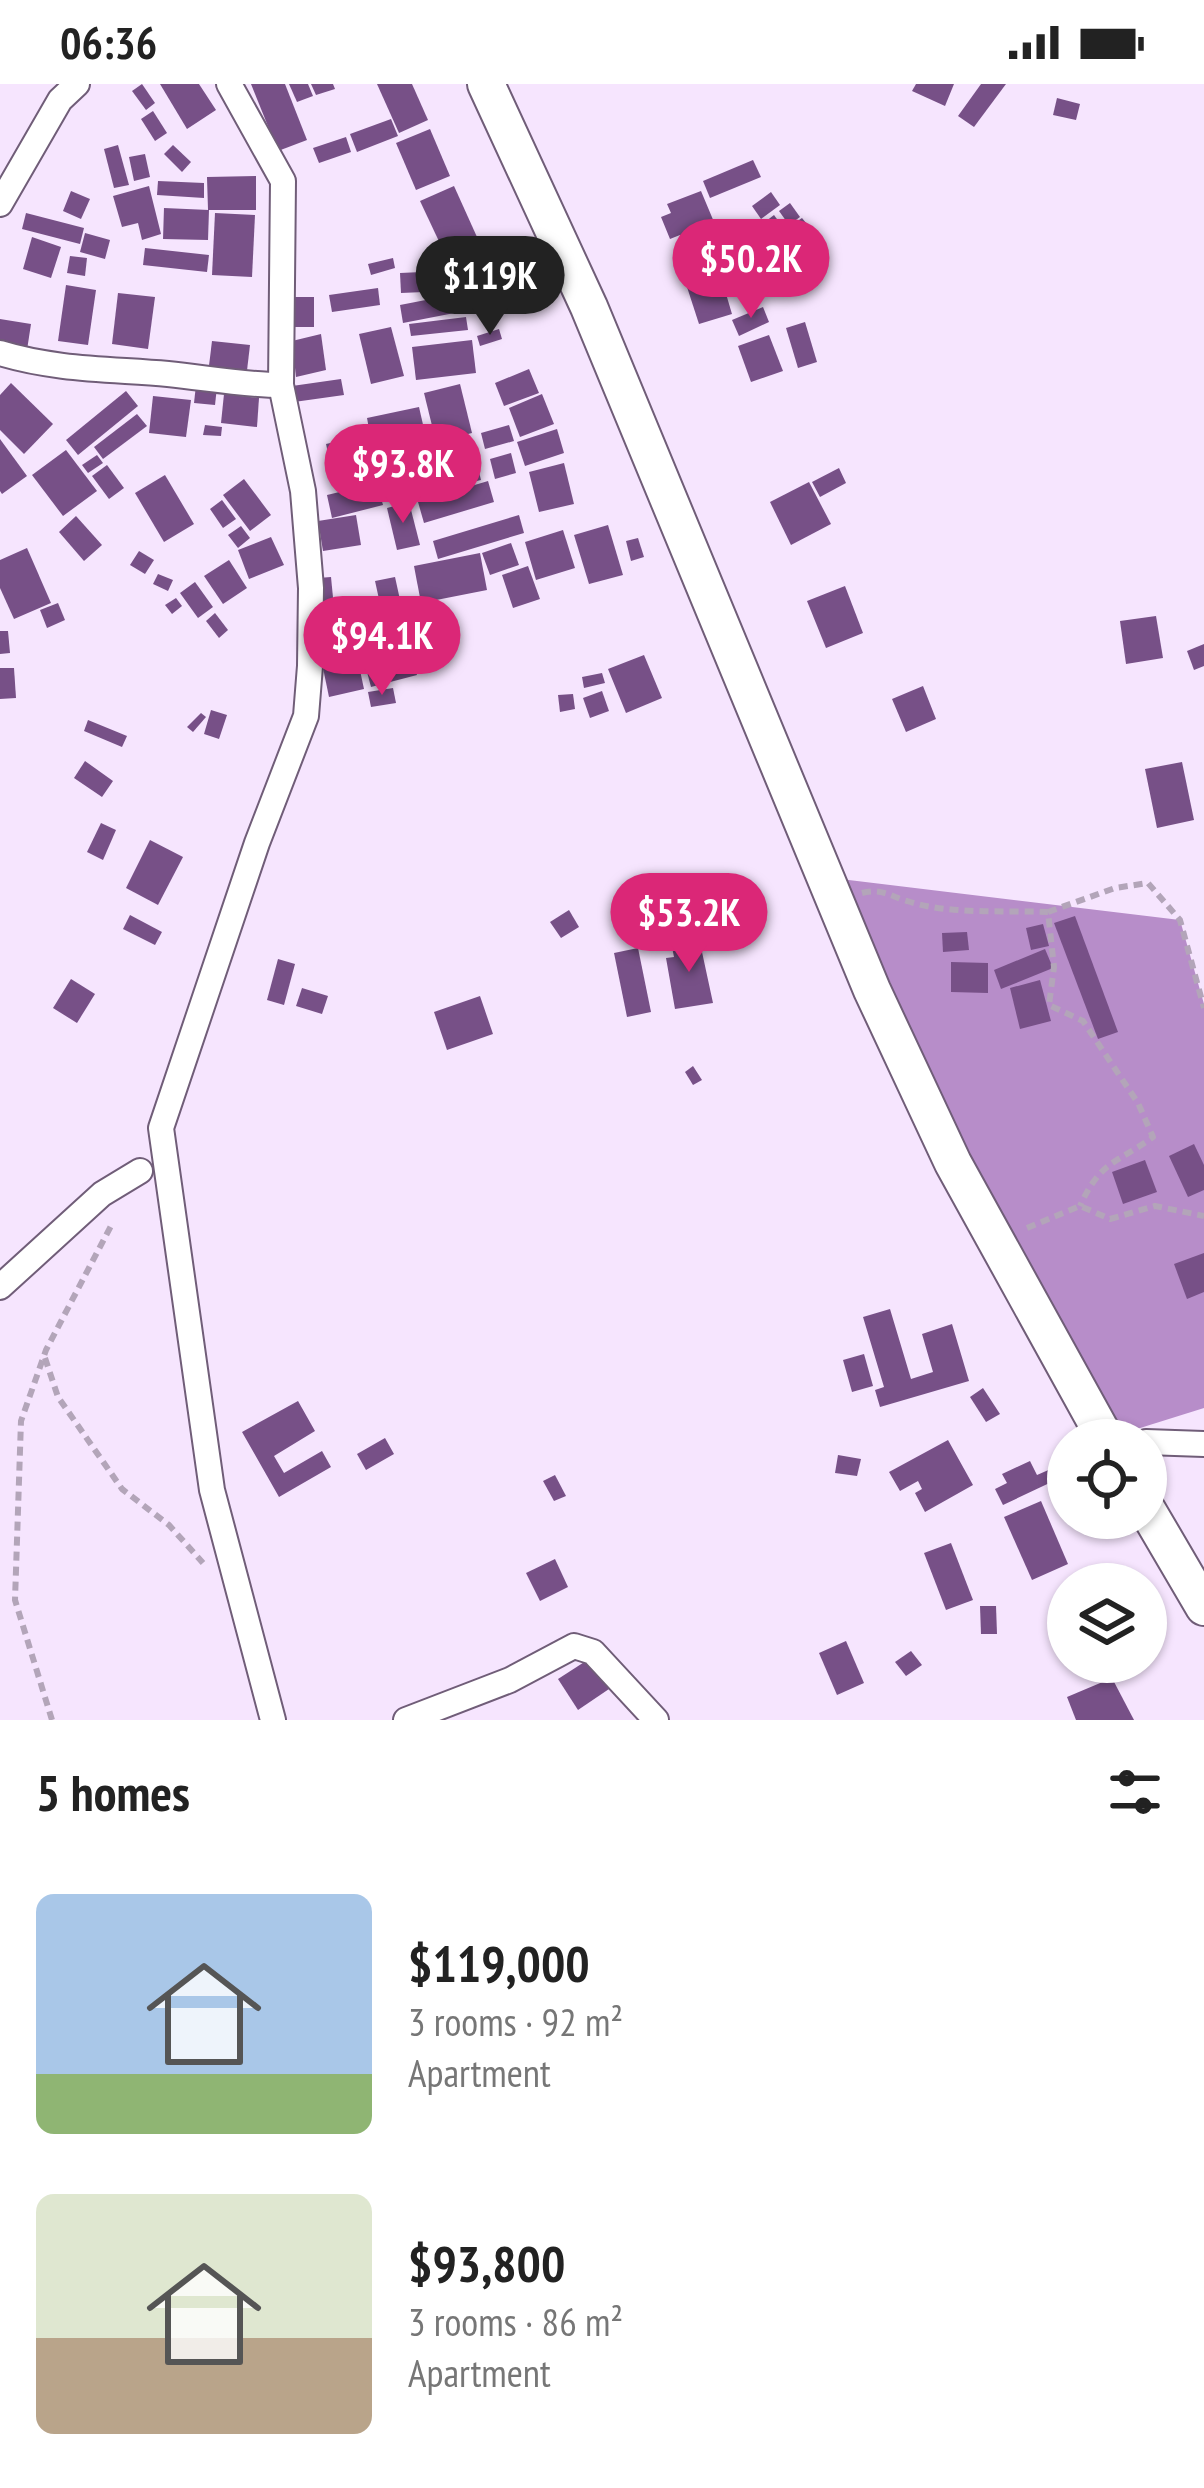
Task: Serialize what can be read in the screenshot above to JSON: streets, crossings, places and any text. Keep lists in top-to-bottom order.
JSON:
{
  "page": {
    "status": "06:36",
    "price": [
      "$50.2K",
      "$119K",
      "$93.8K",
      "$94.1K",
      "$53.2K"
    ],
    "heading": "5 homes",
    "list": [
      {
        "name": "$119,000",
        "note": "3 rooms · 92 m² · Apartment"
      },
      {
        "name": "$93,800",
        "note": "3 rooms · 86 m² · Apartment"
      }
    ]
  }
}
